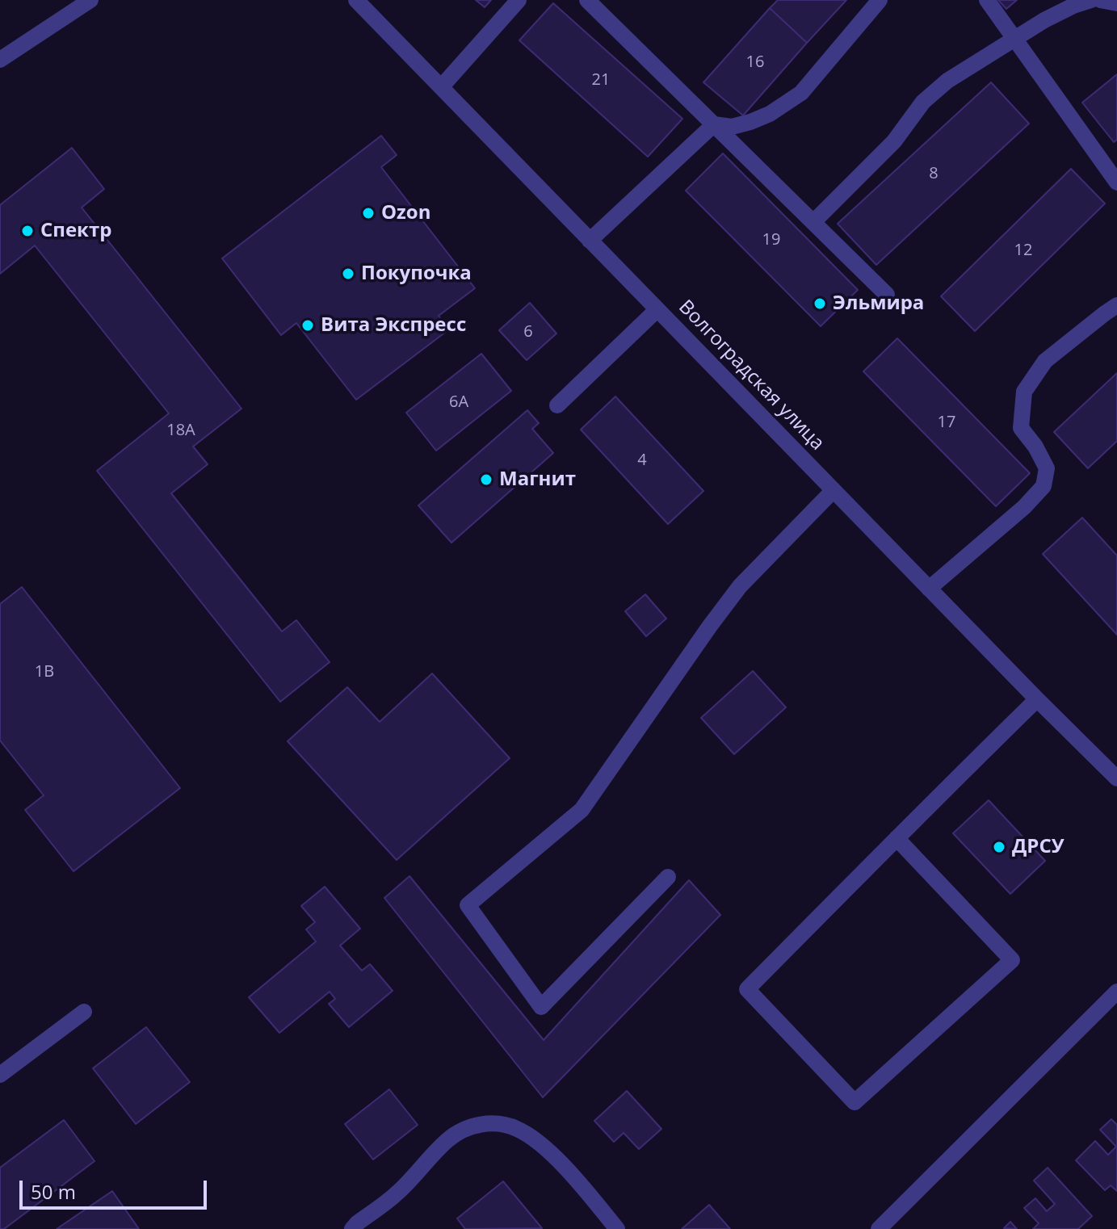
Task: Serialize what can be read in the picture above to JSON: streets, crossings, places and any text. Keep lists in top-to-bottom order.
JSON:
{
  "streets": {
    "street": ["Волгоградская улица"]
  },
  "places": [
    "Ozon",
    "Спектр",
    "Покупочка",
    "Эльмира",
    "Вита Экспресс",
    "Магнит",
    "ДРСУ"
  ],
  "house_numbers": [
    "16",
    "21",
    "8",
    "19",
    "12",
    "6",
    "6А",
    "17",
    "18А",
    "4",
    "1В"
  ],
  "scale_bar": "50 m"
}
